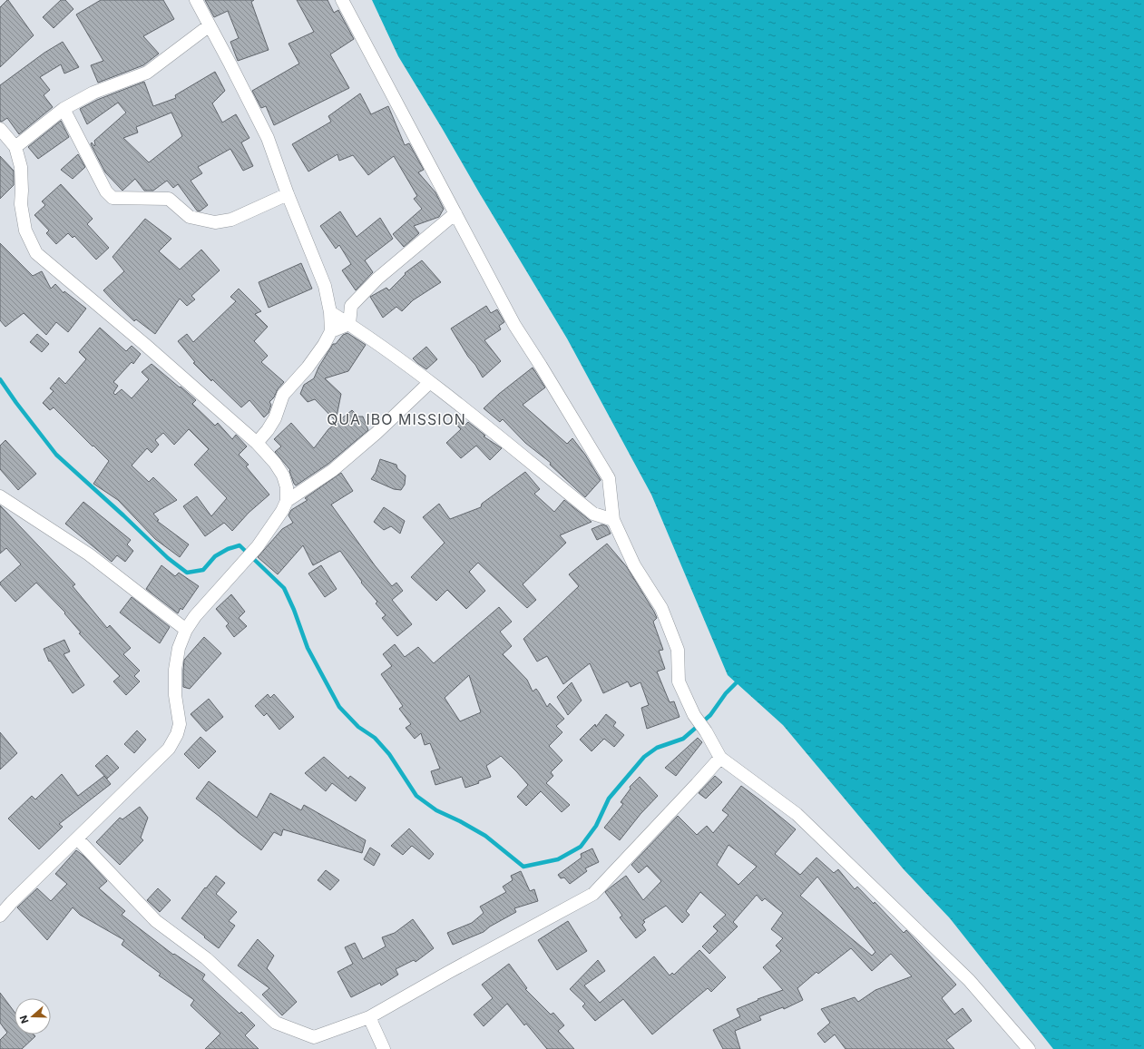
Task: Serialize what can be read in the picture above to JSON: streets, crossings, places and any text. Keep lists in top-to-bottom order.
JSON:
{
  "districts": ["QUA IBO MISSION"],
  "north": "left"
}
